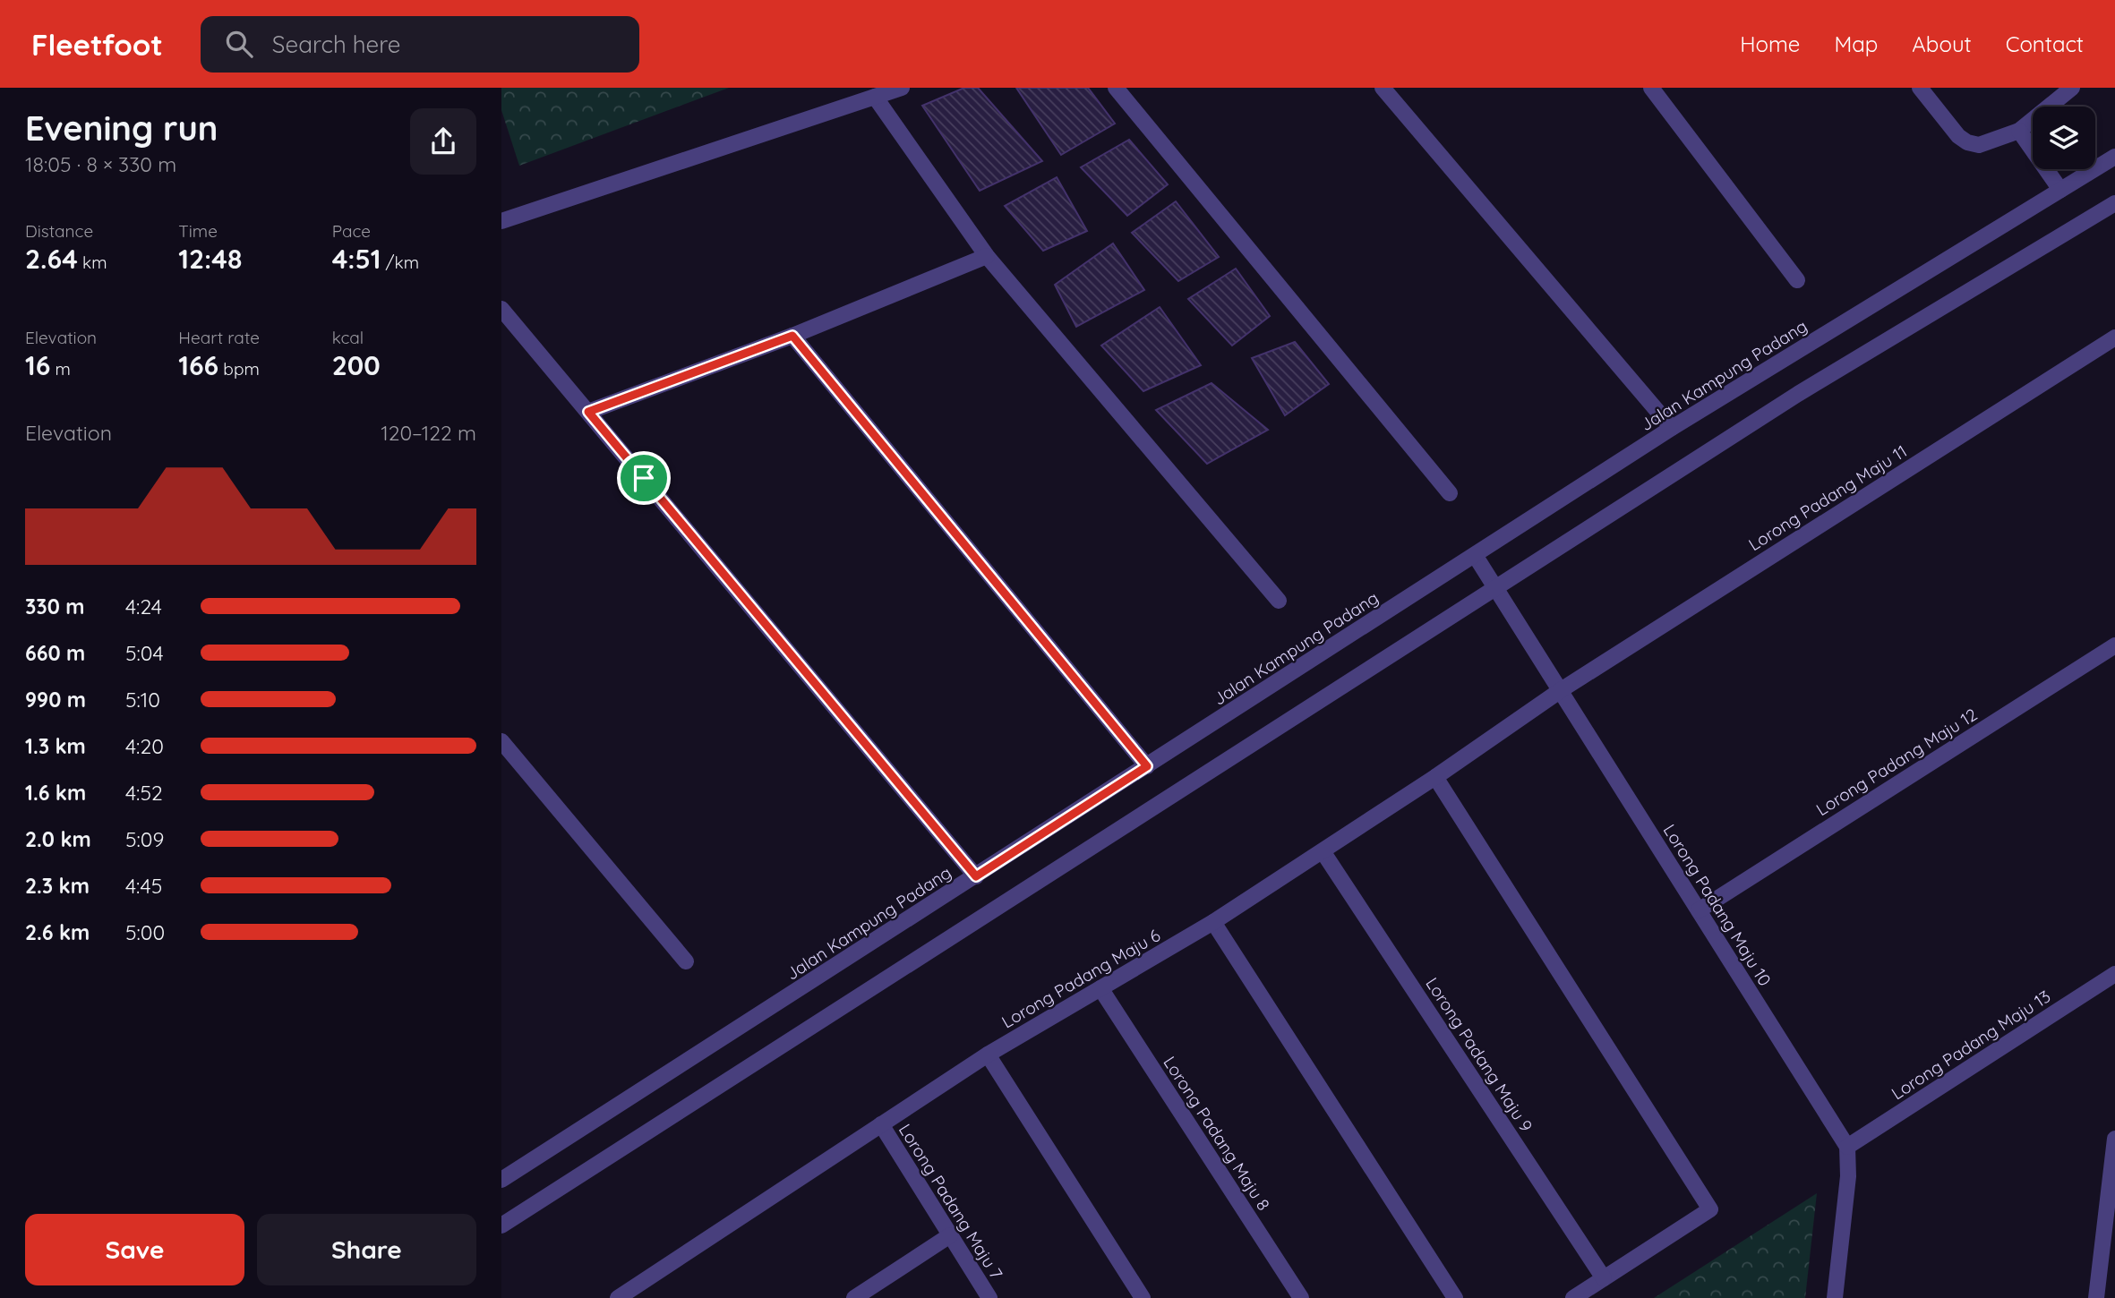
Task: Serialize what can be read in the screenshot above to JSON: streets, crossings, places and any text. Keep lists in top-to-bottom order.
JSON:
{
  "streets": {
    "street": [
      "Jalan Kampung Padang",
      "Lorong Padang Maju 11",
      "Lorong Padang Maju 12",
      "Lorong Padang Maju 10",
      "Lorong Padang Maju 6",
      "Lorong Padang Maju 13",
      "Lorong Padang Maju 9",
      "Lorong Padang Maju 8",
      "Lorong Padang Maju 7"
    ]
  },
  "crossings": [
    ["Jalan Kampung Padang", "Lorong Padang Maju 10"],
    ["Lorong Padang Maju 11", "Lorong Padang Maju 10"],
    ["Lorong Padang Maju 11", "Lorong Padang Maju 6"],
    ["Lorong Padang Maju 12", "Lorong Padang Maju 10"],
    ["Lorong Padang Maju 10", "Lorong Padang Maju 6"],
    ["Lorong Padang Maju 10", "Lorong Padang Maju 13"],
    ["Lorong Padang Maju 6", "Lorong Padang Maju 9"],
    ["Lorong Padang Maju 6", "Lorong Padang Maju 8"],
    ["Lorong Padang Maju 6", "Lorong Padang Maju 7"]
  ],
  "page": {
    "header": "Fleetfoot",
    "search": "Search here",
    "nav": [
      "Home",
      "Map",
      "About",
      "Contact"
    ],
    "heading": ["Evening run", "18:05 · 8 × 330 m"],
    "stats": [
      ["Distance", "2.64 km"],
      ["Time", "12:48"],
      ["Pace", "4:51 /km"],
      ["Elevation", "16 m"],
      ["Heart rate", "166 bpm"],
      ["kcal", "200"]
    ],
    "chart": ["Elevation", "120–122 m"],
    "list": [
      {
        "name": "330 m",
        "note": "4:24"
      },
      {
        "name": "660 m",
        "note": "5:04"
      },
      {
        "name": "990 m",
        "note": "5:10"
      },
      {
        "name": "1.3 km",
        "note": "4:20"
      },
      {
        "name": "1.6 km",
        "note": "4:52"
      },
      {
        "name": "2.0 km",
        "note": "5:09"
      },
      {
        "name": "2.3 km",
        "note": "4:45"
      },
      {
        "name": "2.6 km",
        "note": "5:00"
      }
    ],
    "buttons": ["Save", "Share"]
  }
}
